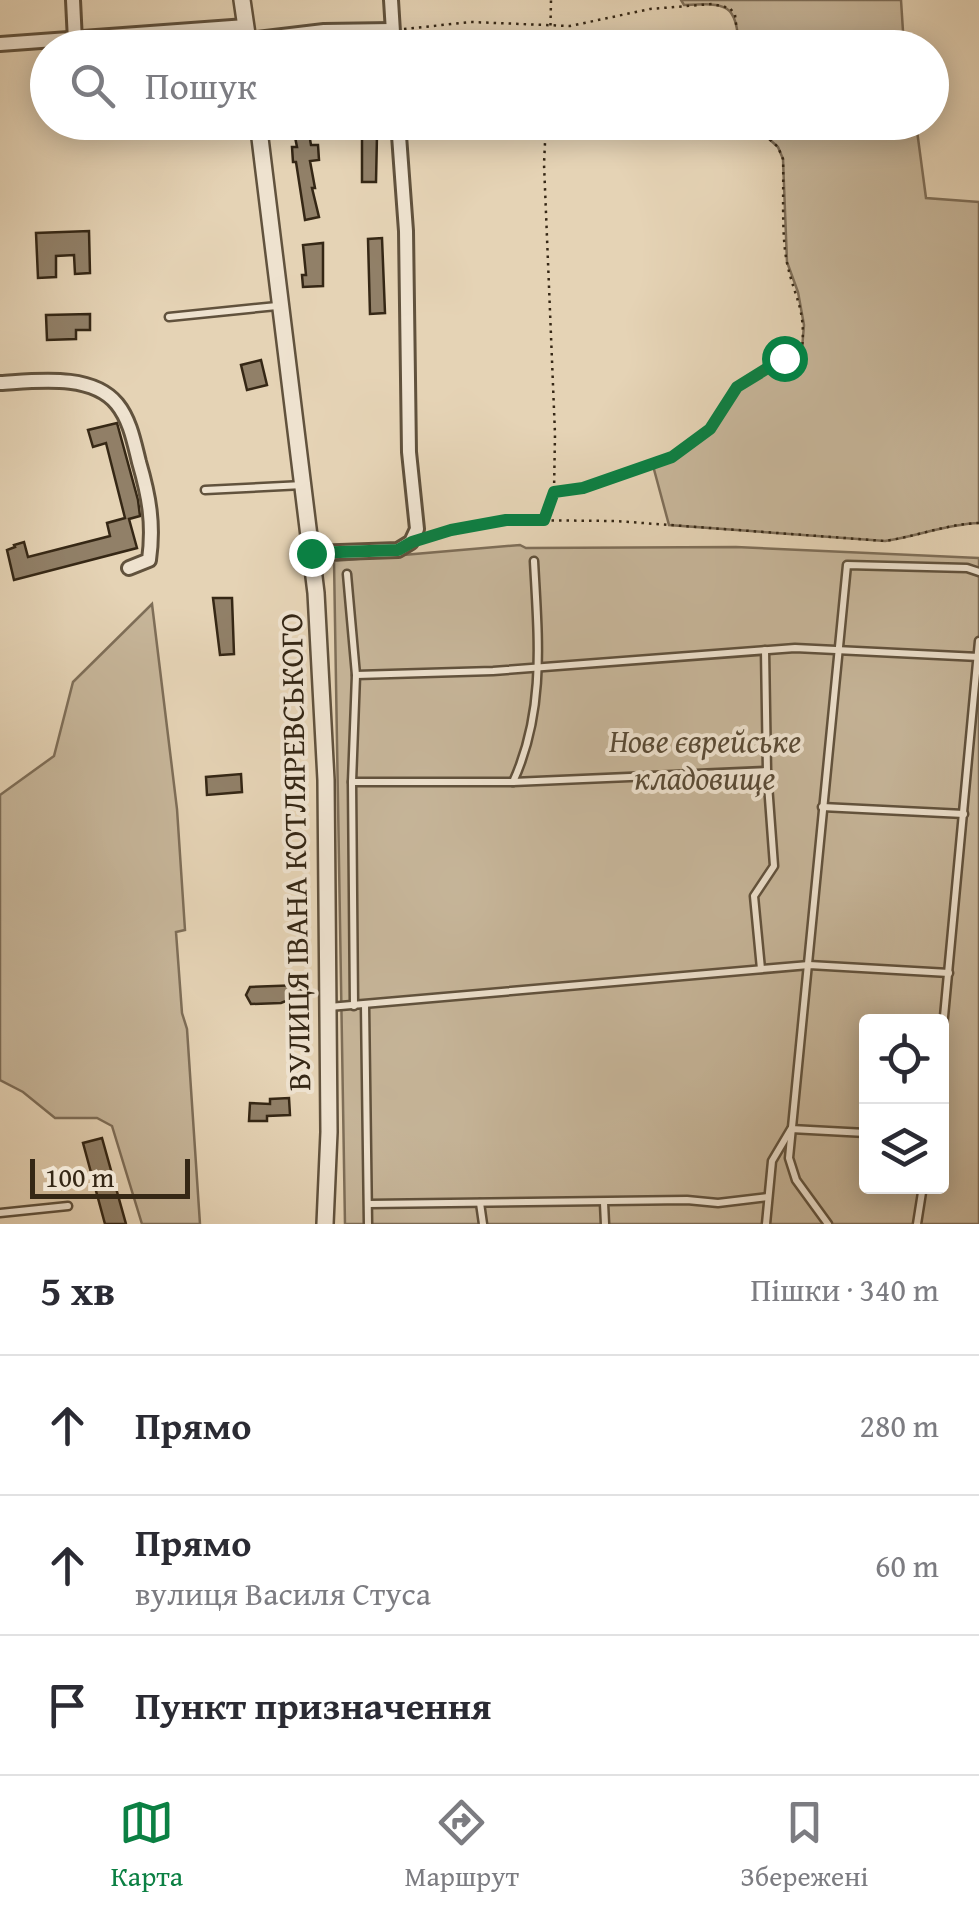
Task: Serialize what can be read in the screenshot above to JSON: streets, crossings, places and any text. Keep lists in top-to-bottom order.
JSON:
{
  "streets": {
    "street": ["ВУЛИЦЯ ІВАНА КОТЛЯРЕВСЬКОГО"]
  },
  "parks": ["Нове єврейське кладовище"],
  "scale_bar": "100 m",
  "page": {
    "search": "Пошук",
    "scale": "100 m",
    "heading": ["5 хв", "Пішки · 340 m"],
    "list": [
      ["Прямо", "280 m"],
      ["Прямо", "вулиця Василя Стуса", "60 m"],
      "Пункт призначення"
    ],
    "nav": ["Карта", "Маршрут", "Збережені"]
  }
}
